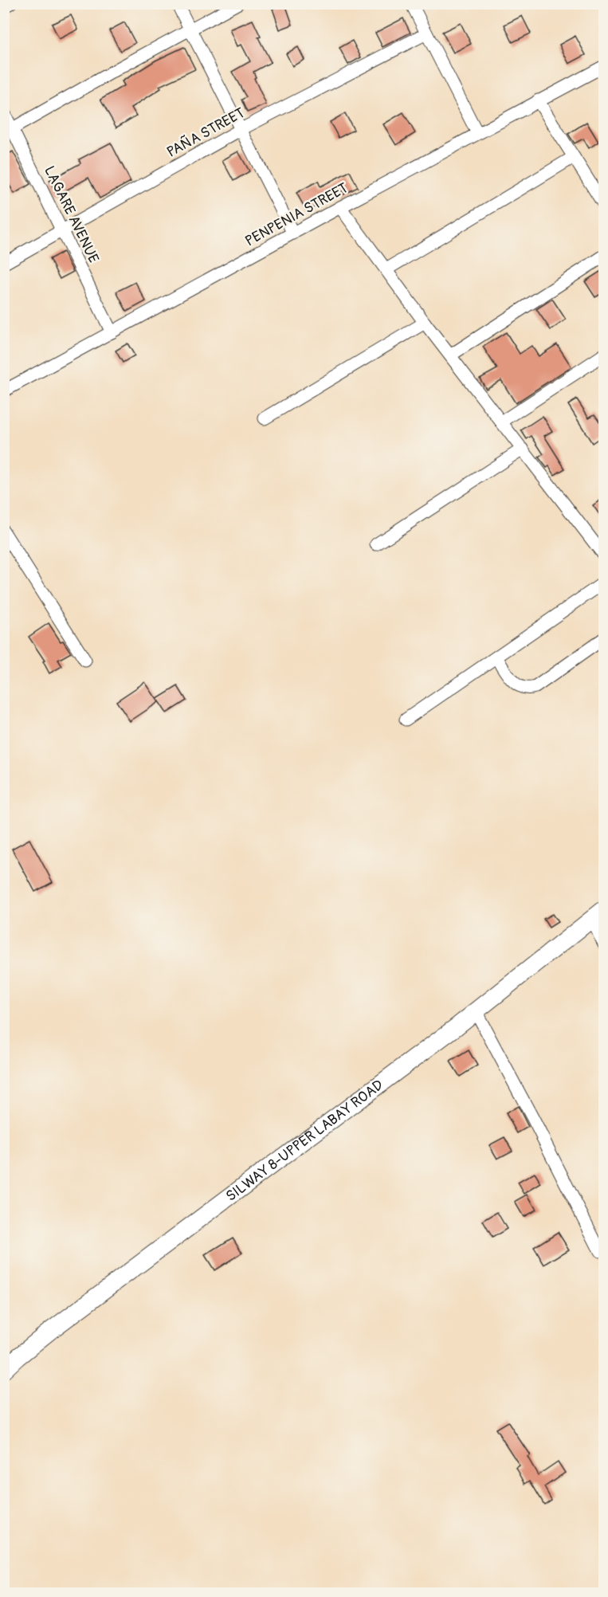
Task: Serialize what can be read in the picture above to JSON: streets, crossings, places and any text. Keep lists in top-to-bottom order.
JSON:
{
  "streets": {
    "main road": ["SILWAY 8-UPPER LABAY ROAD"],
    "street": ["PAÑA STREET", "LAGARE AVENUE", "PENPENIA STREET"]
  },
  "crossings": [
    ["PAÑA STREET", "LAGARE AVENUE"],
    ["LAGARE AVENUE", "PENPENIA STREET"]
  ]
}
